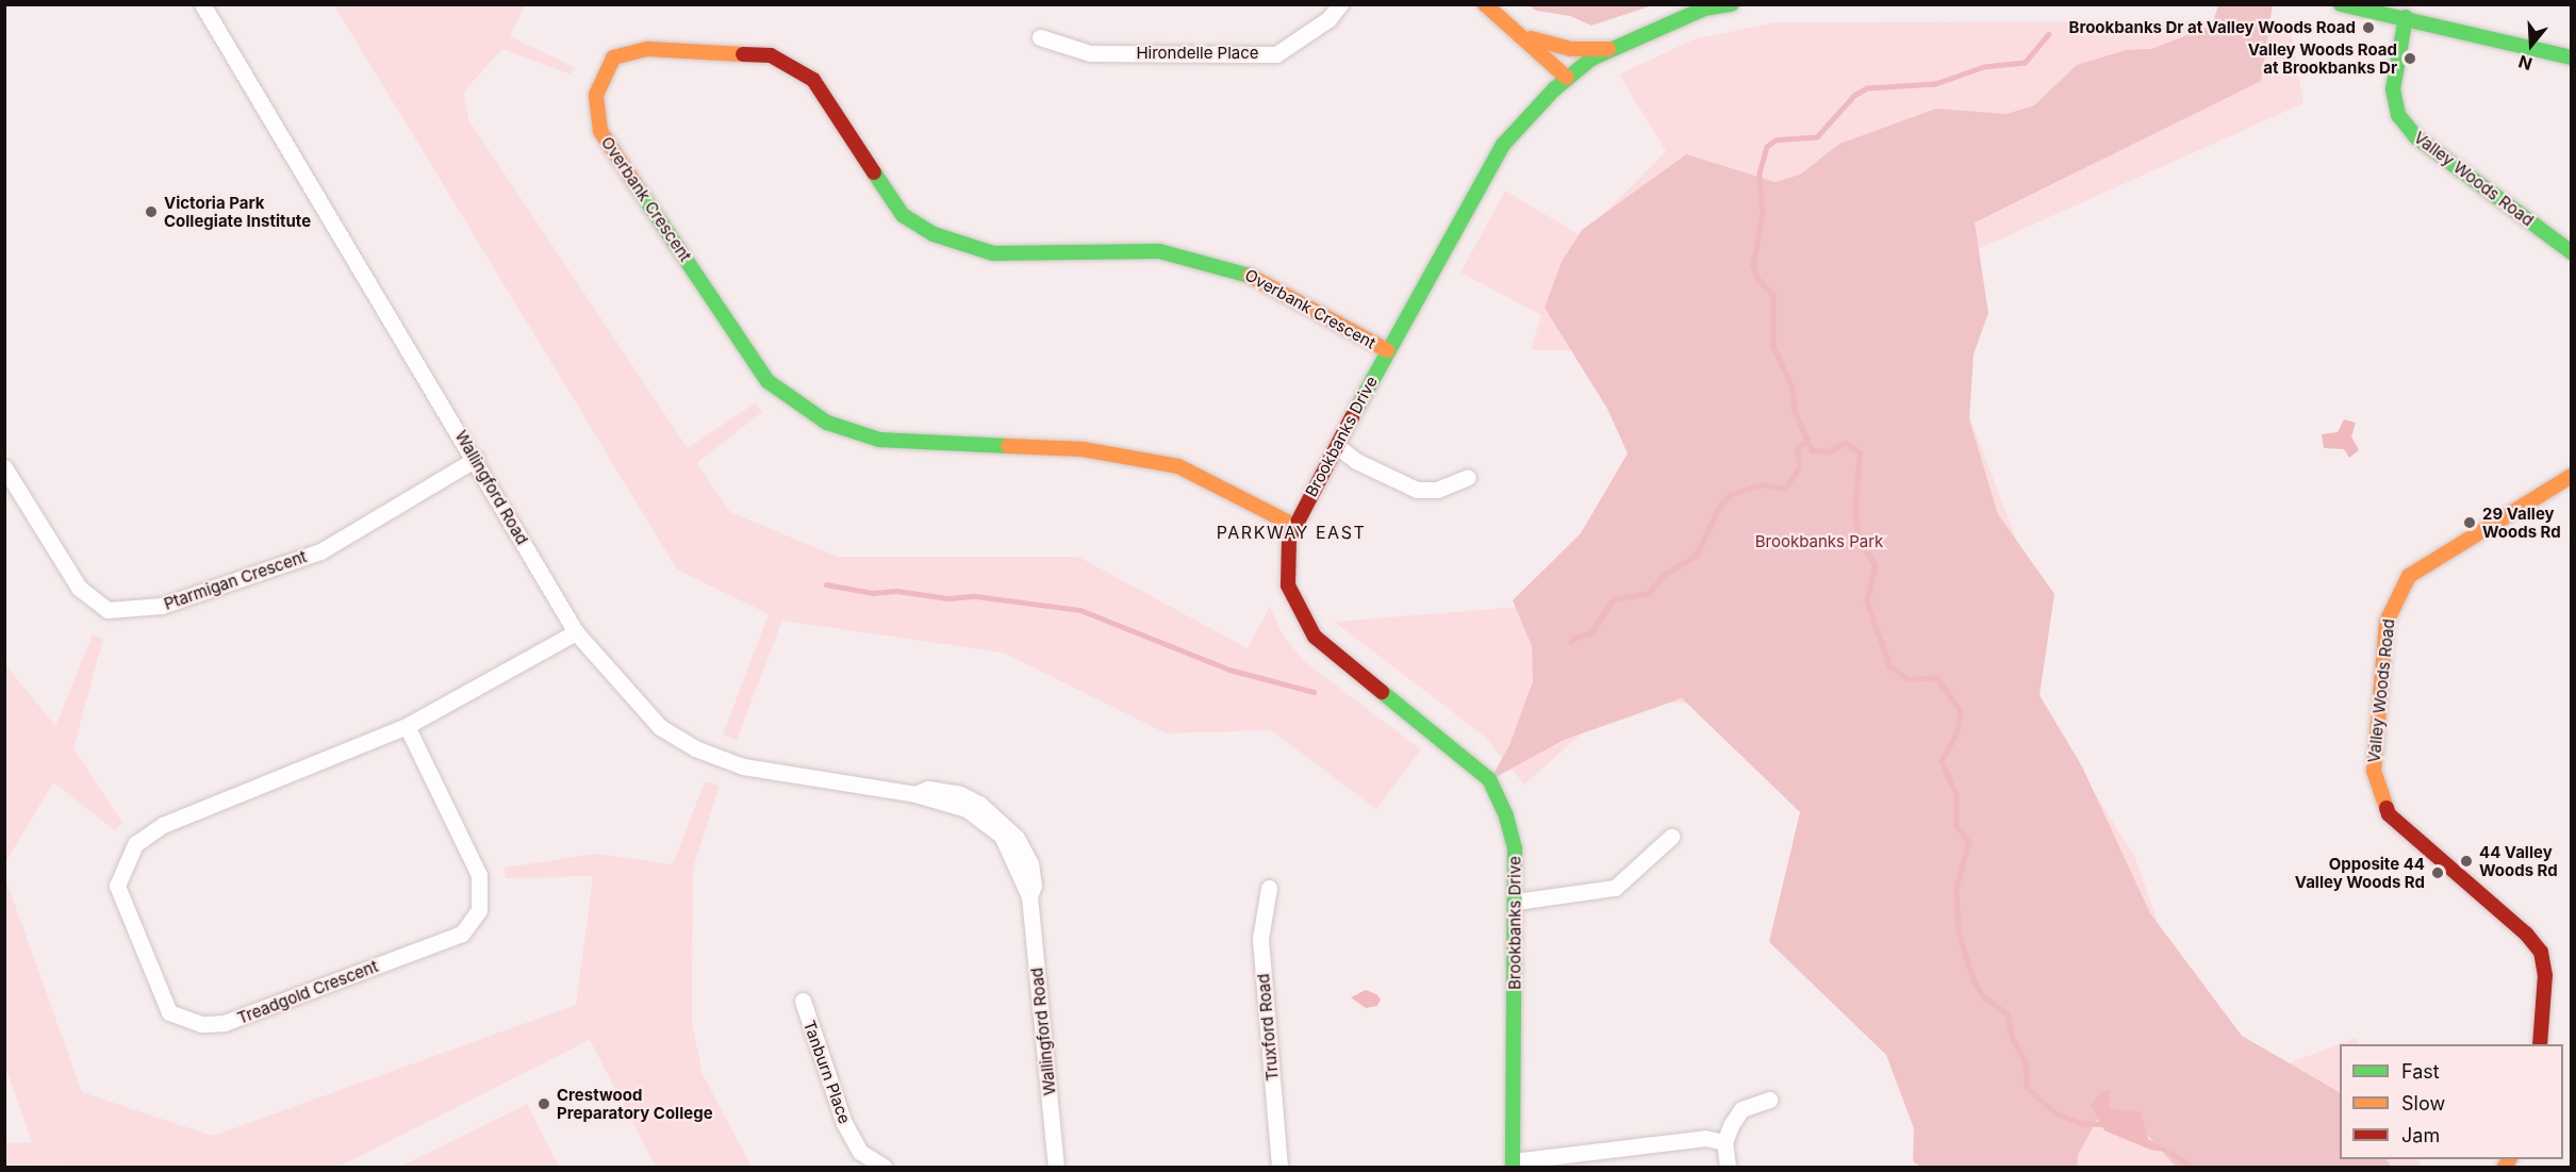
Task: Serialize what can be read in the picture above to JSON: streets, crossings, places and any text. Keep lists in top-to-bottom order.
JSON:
{
  "streets": {
    "street": [
      "Hirondelle Place",
      "Valley Woods Road",
      "Overbank Crescent",
      "Brookbanks Drive",
      "Wallingford Road",
      "Ptarmigan Crescent",
      "Treadgold Crescent",
      "Truxford Road",
      "Tanburn Place"
    ]
  },
  "crossings": [
    ["Overbank Crescent", "Brookbanks Drive"],
    ["Wallingford Road", "Ptarmigan Crescent"],
    ["Wallingford Road", "Treadgold Crescent"]
  ],
  "districts": ["PARKWAY EAST"],
  "parks": ["Brookbanks Park"],
  "places": [
    "Brookbanks Dr at Valley Woods Road",
    "Valley Woods Road at Brookbanks Dr",
    "Victoria Park Collegiate Institute",
    "29 Valley Woods Rd",
    "44 Valley Woods Rd",
    "Opposite 44 Valley Woods Rd",
    "Crestwood Preparatory College"
  ],
  "legend": ["Fast", "Slow", "Jam"],
  "north": "bottom"
}
